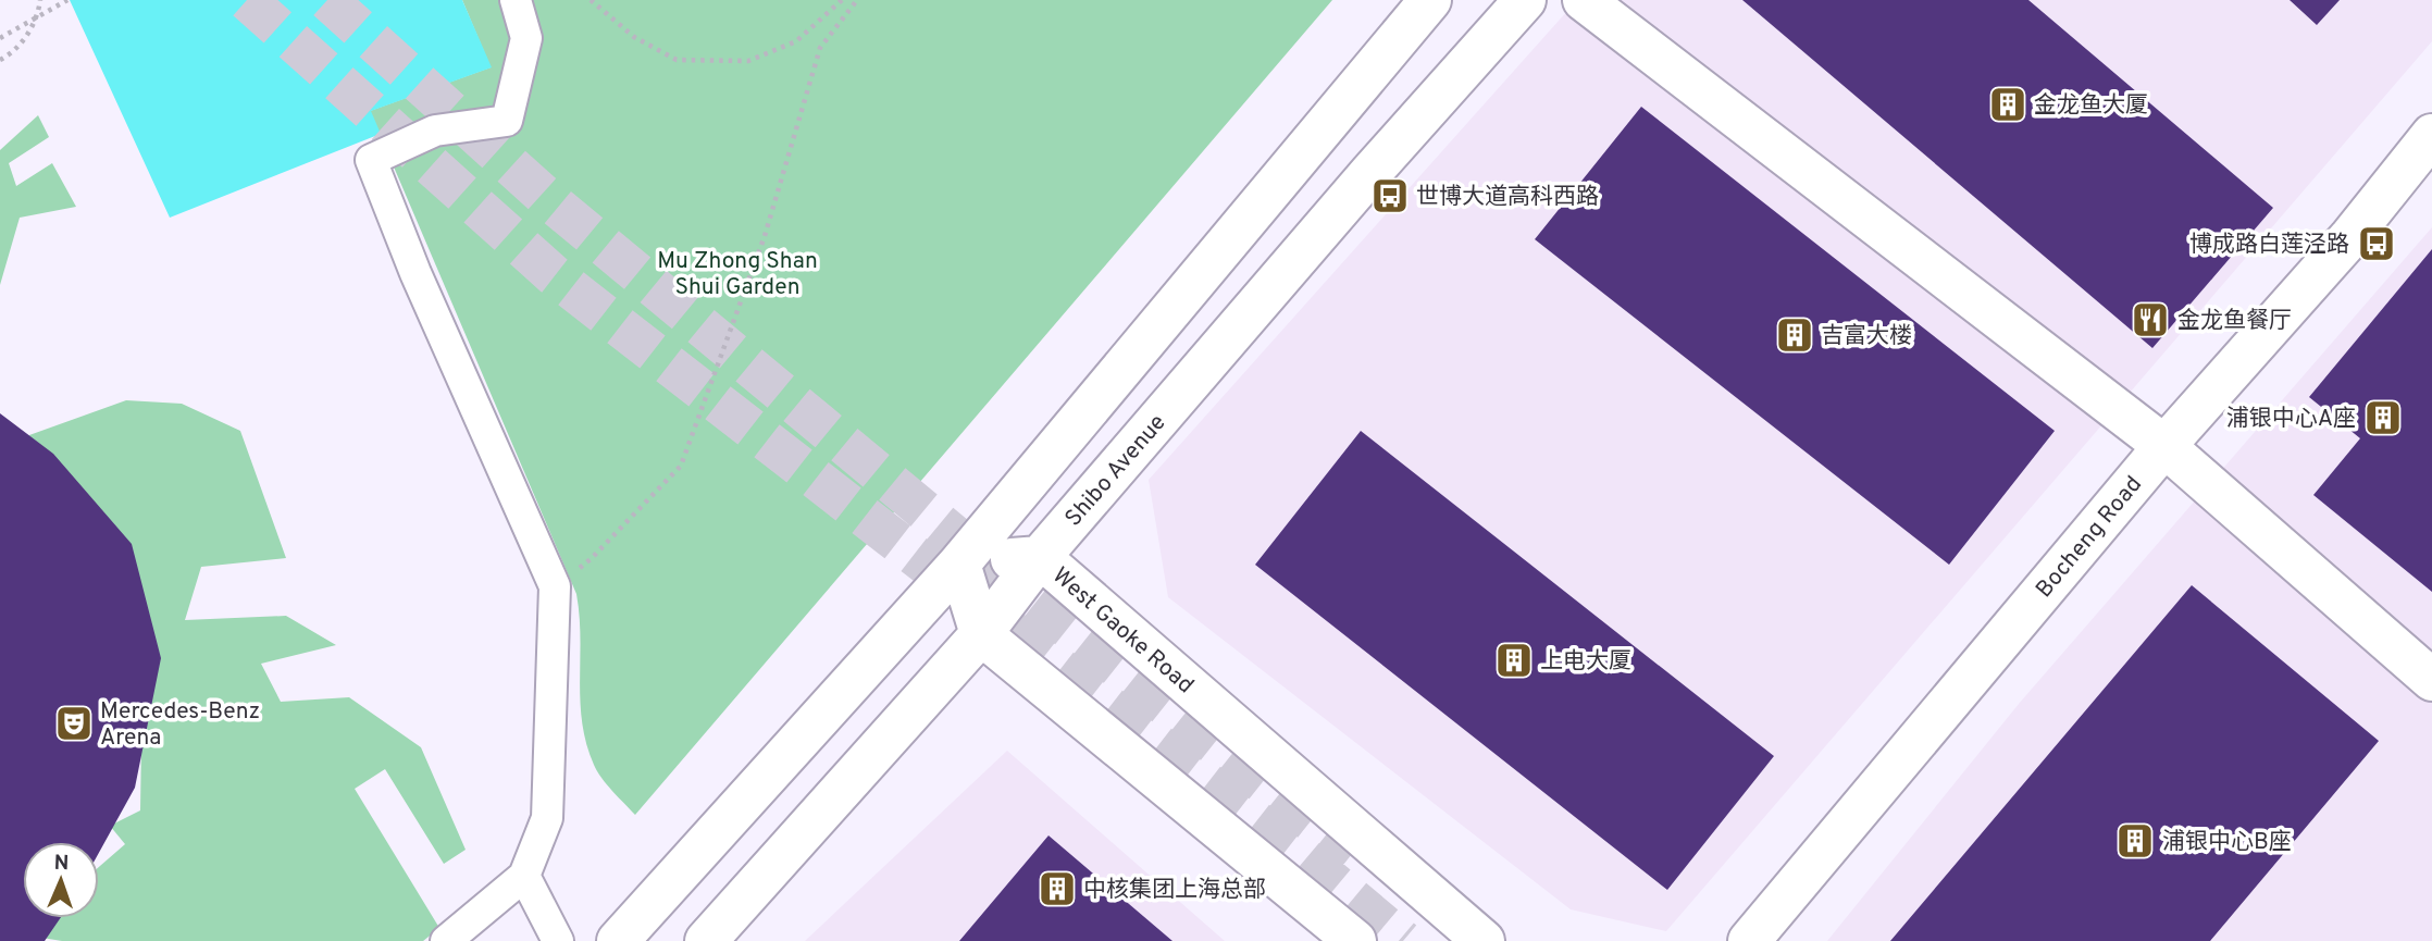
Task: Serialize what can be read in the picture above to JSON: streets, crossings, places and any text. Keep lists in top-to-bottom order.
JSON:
{
  "streets": {
    "main road": ["Shibo Avenue", "Bocheng Road", "West Gaoke Road"]
  },
  "crossings": [
    ["Shibo Avenue", "West Gaoke Road"]
  ],
  "parks": ["Mu Zhong Shan Shui Garden"],
  "places": {
    "building": [
      "金龙鱼大厦",
      "吉富大楼",
      "浦银中心A座",
      "上电大厦",
      "浦银中心B座",
      "中核集团上海总部"
    ],
    "bus stop": ["世博大道高科西路", "博成路白莲泾路"],
    "restaurant": ["金龙鱼餐厅"],
    "theatre": ["Mercedes-Benz Arena"]
  },
  "north": "top"
}
